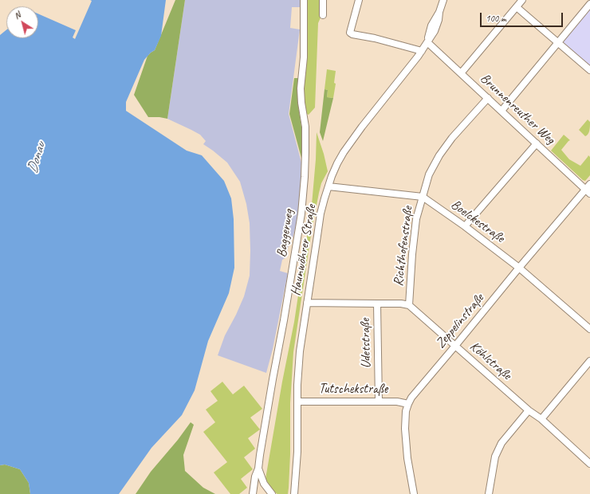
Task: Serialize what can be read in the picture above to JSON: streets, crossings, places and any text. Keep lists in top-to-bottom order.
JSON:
{
  "streets": {
    "street": [
      "Brunnenreuther Weg",
      "Boelckestraße",
      "Baggerweg",
      "Richthofenstraße",
      "Haunwöhrer Straße",
      "Zeppelinstraße",
      "Udetstraße",
      "Köhlstraße",
      "Tutschekstraße"
    ]
  },
  "crossings": [
    ["Brunnenreuther Weg", "Richthofenstraße"],
    ["Brunnenreuther Weg", "Haunwöhrer Straße"],
    ["Brunnenreuther Weg", "Zeppelinstraße"],
    ["Boelckestraße", "Richthofenstraße"],
    ["Boelckestraße", "Haunwöhrer Straße"],
    ["Boelckestraße", "Zeppelinstraße"],
    ["Richthofenstraße", "Köhlstraße"],
    ["Haunwöhrer Straße", "Tutschekstraße"],
    ["Zeppelinstraße", "Köhlstraße"],
    ["Zeppelinstraße", "Tutschekstraße"],
    ["Udetstraße", "Tutschekstraße"]
  ],
  "water": ["Donau"],
  "scale_bar": "100 m",
  "north": "top left"
}
